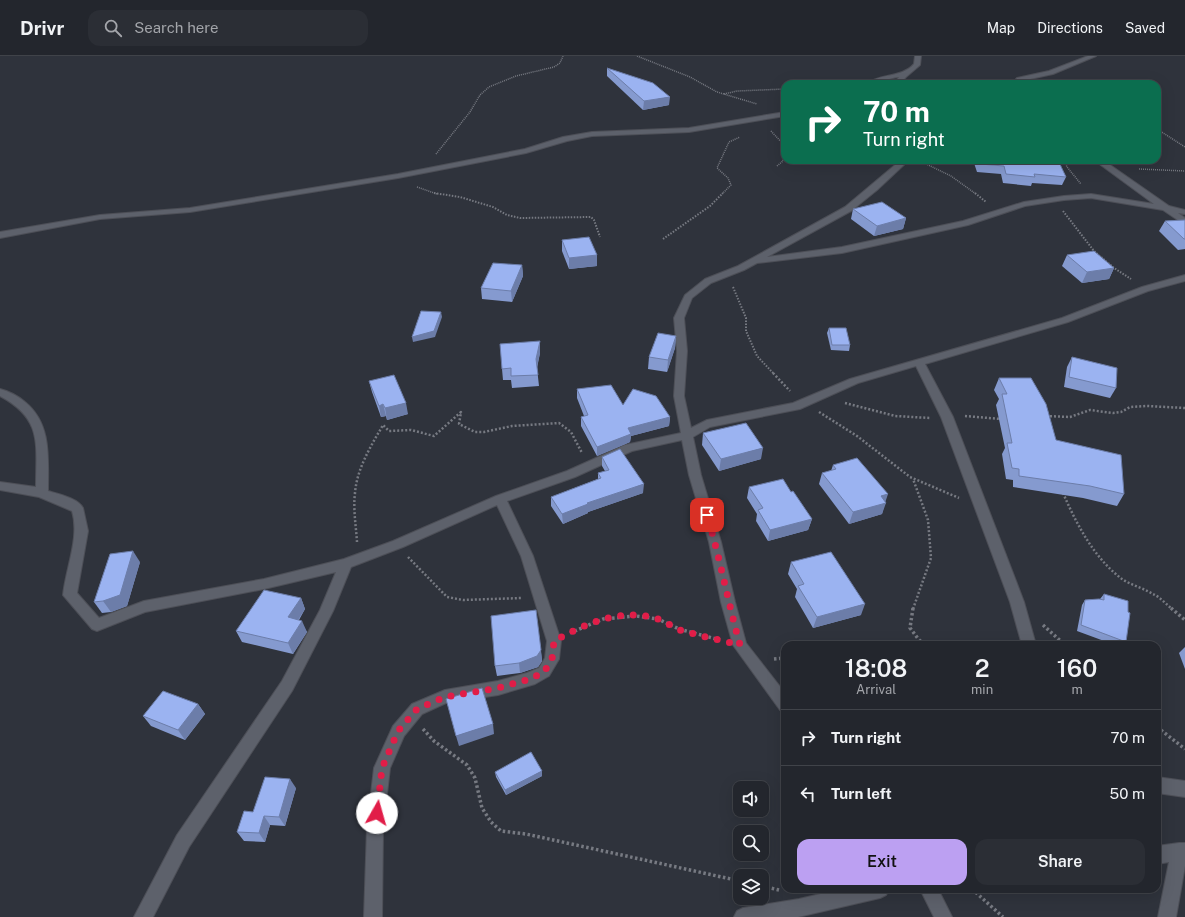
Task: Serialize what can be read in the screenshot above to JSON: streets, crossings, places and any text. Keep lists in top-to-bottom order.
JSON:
{
  "page": {
    "header": "Drivr",
    "search": "Search here",
    "nav": ["Map", "Directions", "Saved"],
    "turn": ["70 m", "Turn right"],
    "eta": [
      "18:08",
      "Arrival",
      "2",
      "min",
      "160",
      "m"
    ],
    "list": [
      {
        "name": "Turn right",
        "value": "70 m"
      },
      {
        "name": "Turn left",
        "value": "50 m"
      }
    ],
    "buttons": ["Exit", "Share"]
  }
}
